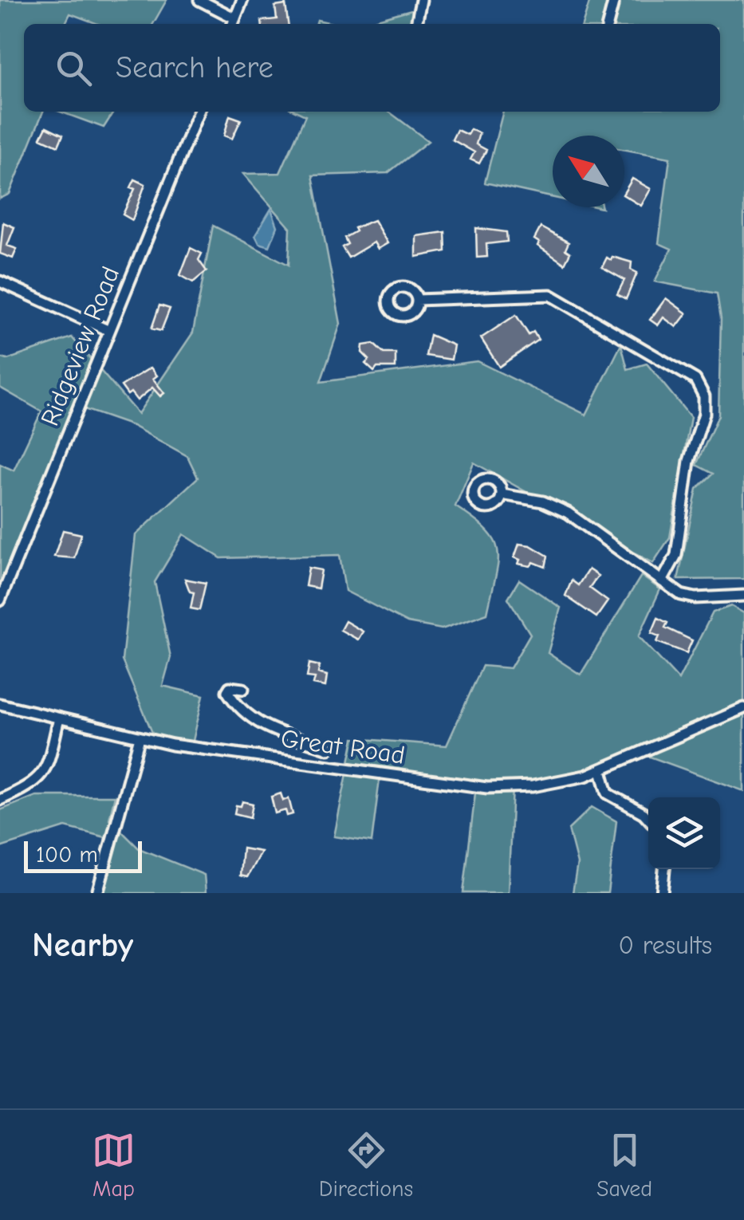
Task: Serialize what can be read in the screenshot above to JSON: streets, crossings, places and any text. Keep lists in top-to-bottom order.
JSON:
{
  "streets": {
    "street": ["Ridgeview Road", "Great Road"]
  },
  "scale_bar": "100 m",
  "north": "top left",
  "page": {
    "search": "Search here",
    "scale": "100 m",
    "heading": ["Nearby", "0 results"],
    "nav": ["Map", "Directions", "Saved"]
  }
}
